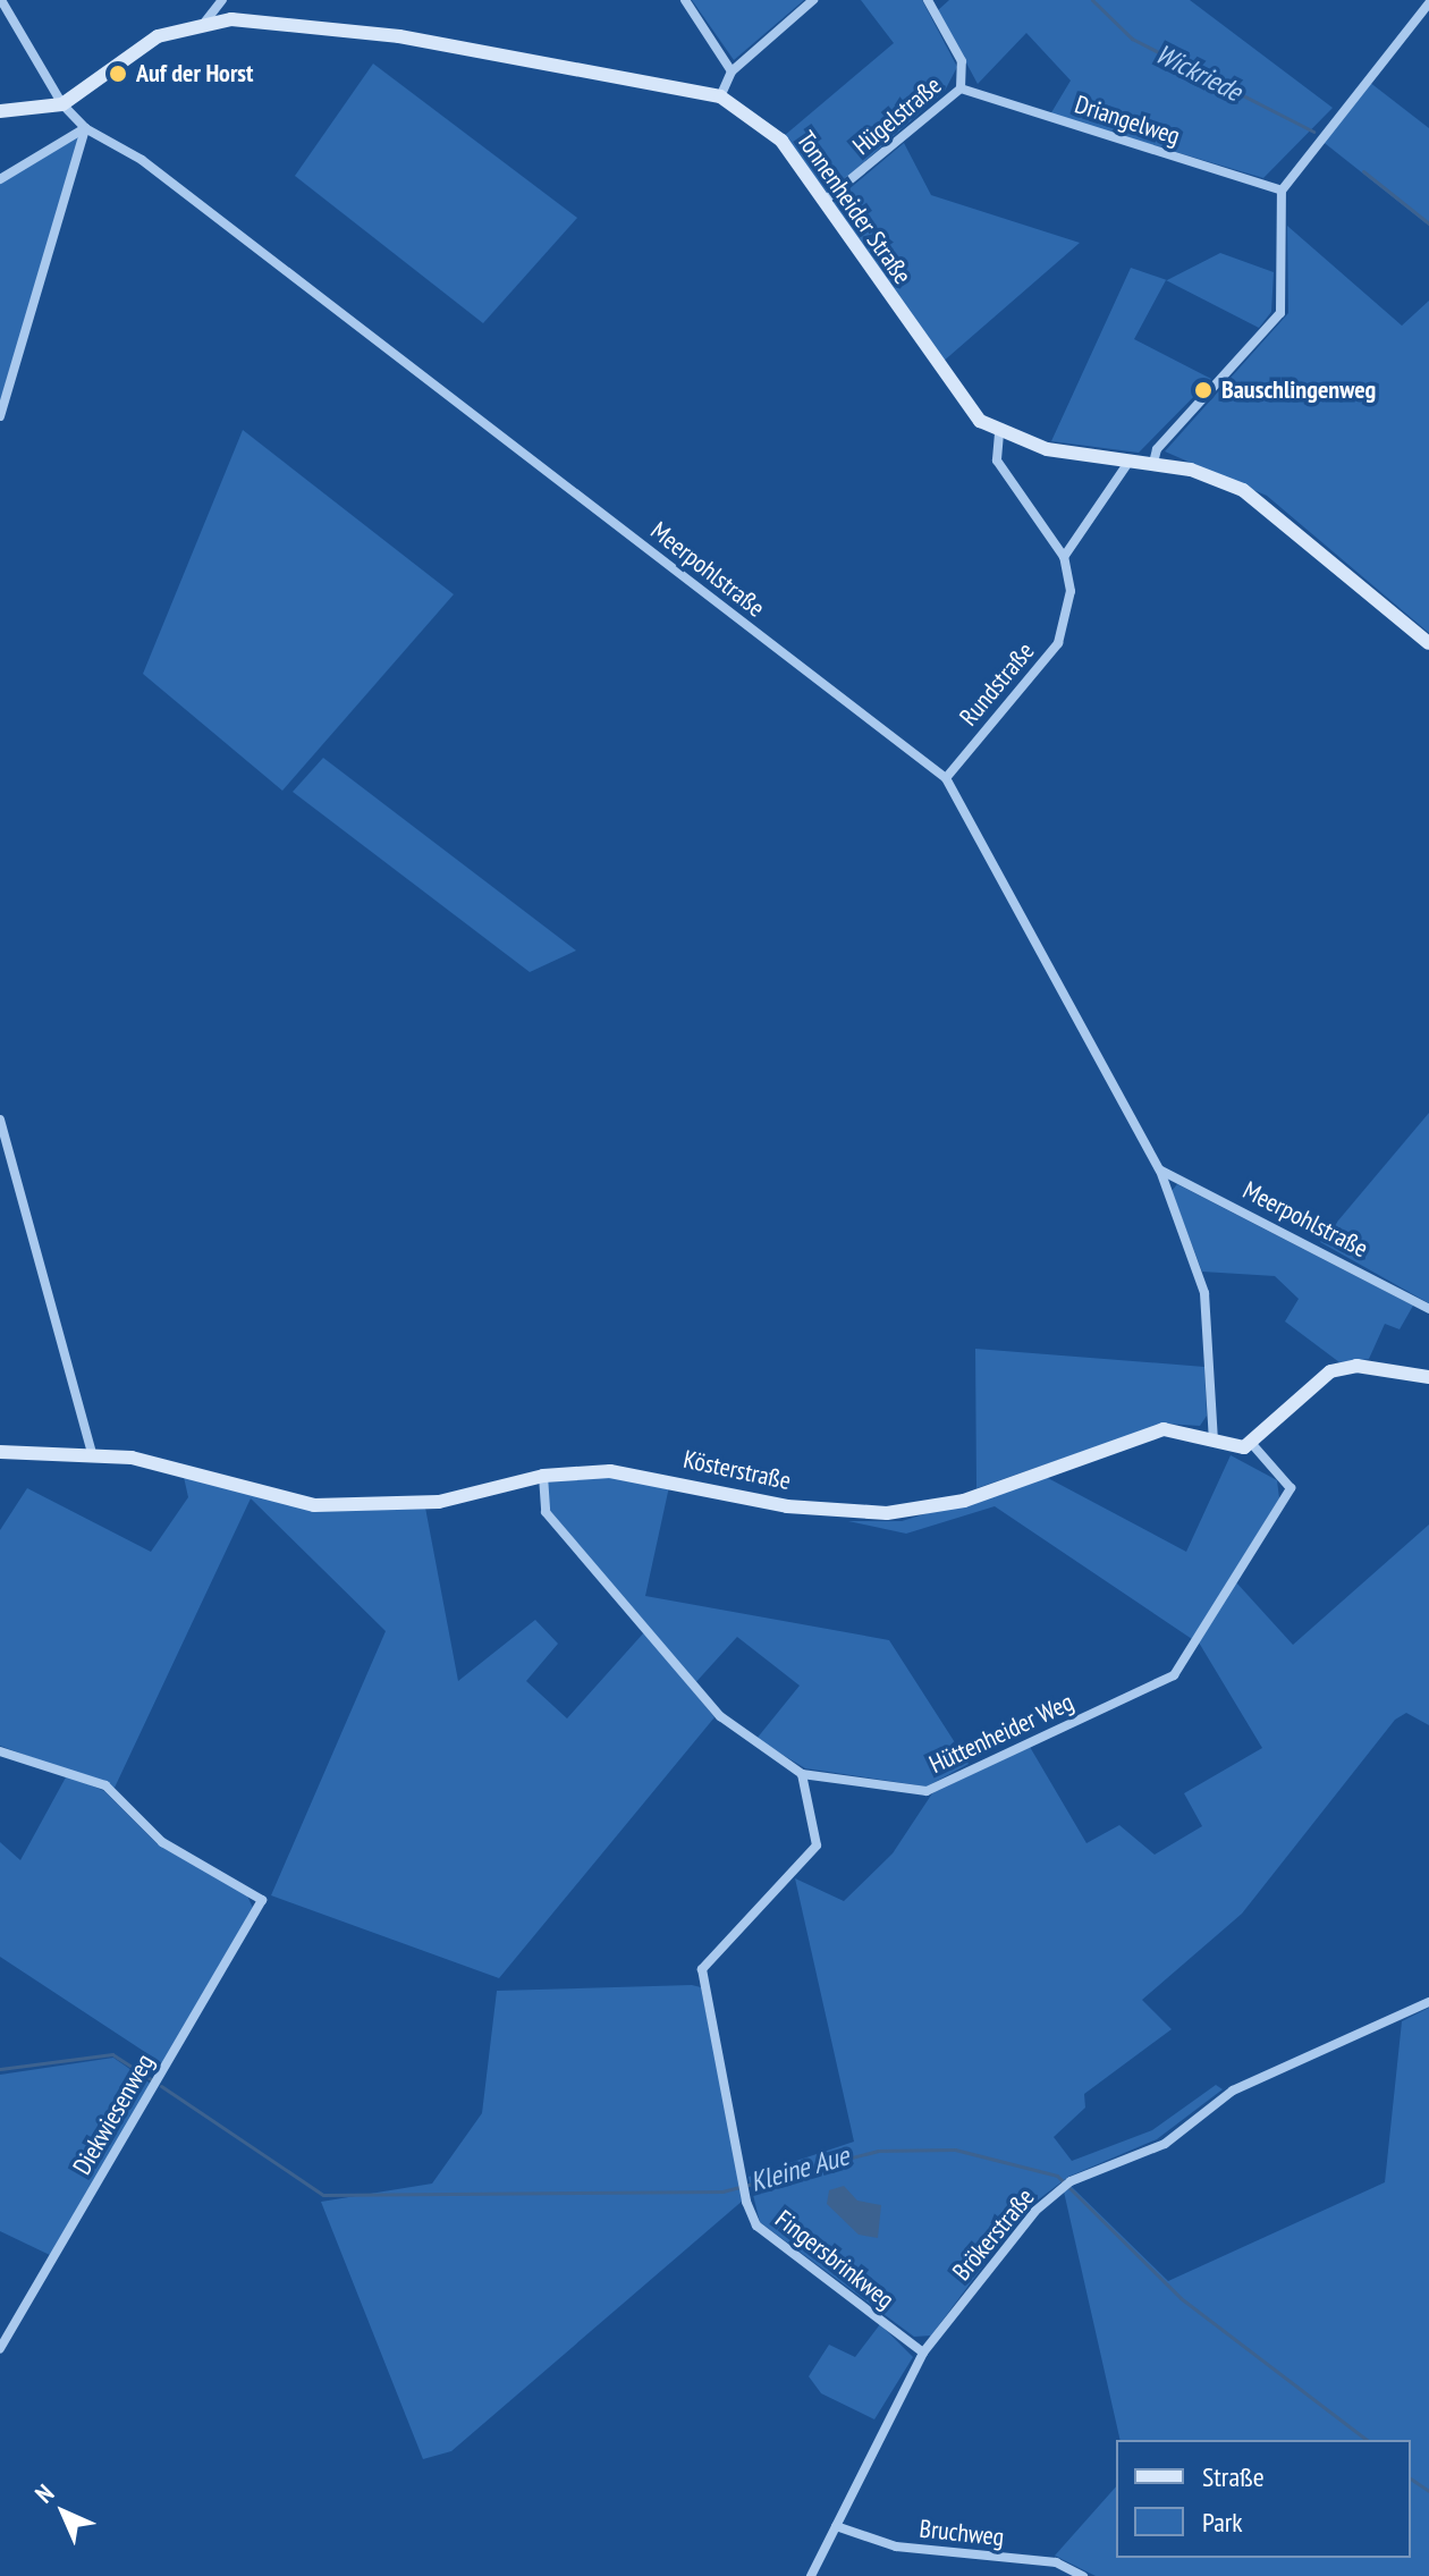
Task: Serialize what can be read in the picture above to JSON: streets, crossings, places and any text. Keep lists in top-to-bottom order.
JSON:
{
  "streets": {
    "street": [
      "Hügelstraße",
      "Driangelweg",
      "Tonnenheider Straße",
      "Meerpohlstraße",
      "Rundstraße",
      "Kösterstraße",
      "Hüttenheider Weg",
      "Diekwiesenweg",
      "Brökerstraße",
      "Fingersbrinkweg",
      "Bruchweg"
    ]
  },
  "crossings": [
    ["Hügelstraße", "Driangelweg"],
    ["Hügelstraße", "Tonnenheider Straße"],
    ["Tonnenheider Straße", "Meerpohlstraße"],
    ["Tonnenheider Straße", "Rundstraße"],
    ["Meerpohlstraße", "Rundstraße"],
    ["Meerpohlstraße", "Kösterstraße"],
    ["Kösterstraße", "Hüttenheider Weg"],
    ["Hüttenheider Weg", "Fingersbrinkweg"],
    ["Brökerstraße", "Fingersbrinkweg"],
    ["Brökerstraße", "Bruchweg"]
  ],
  "water": ["Wickriede", "Kleine Aue"],
  "places": ["Auf der Horst", "Bauschlingenweg"],
  "legend": ["Straße", "Park"],
  "north": "top left"
}
